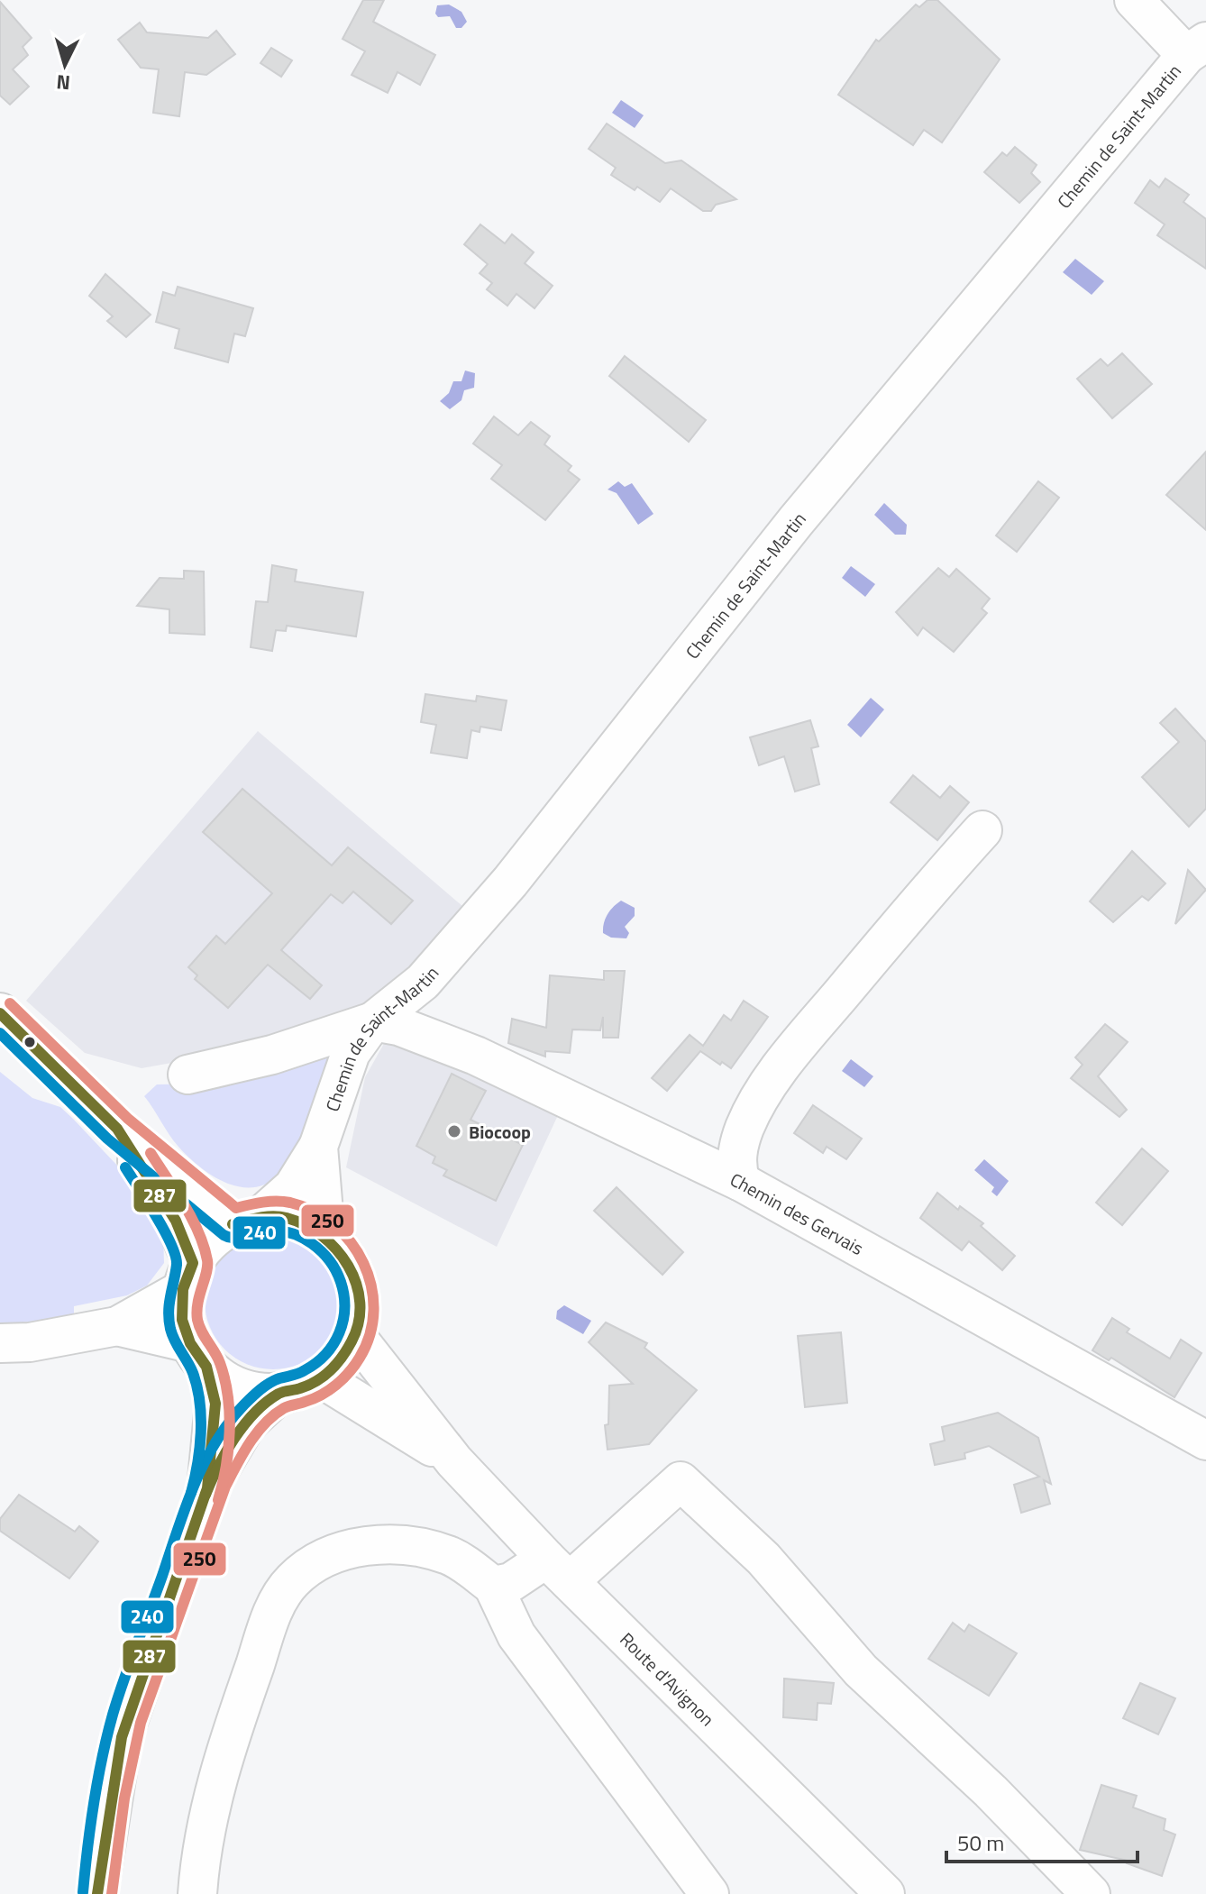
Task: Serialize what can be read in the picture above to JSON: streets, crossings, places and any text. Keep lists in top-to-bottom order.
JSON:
{
  "streets": {
    "street": ["Chemin de Saint-Martin", "Chemin des Gervais", "Route d'Avignon"]
  },
  "crossings": [
    ["Chemin de Saint-Martin", "Chemin des Gervais"]
  ],
  "places": ["Biocoop"],
  "lines": ["transit line 250", "transit line 287", "transit line 240"],
  "scale_bar": "50 m",
  "north": "bottom"
}
